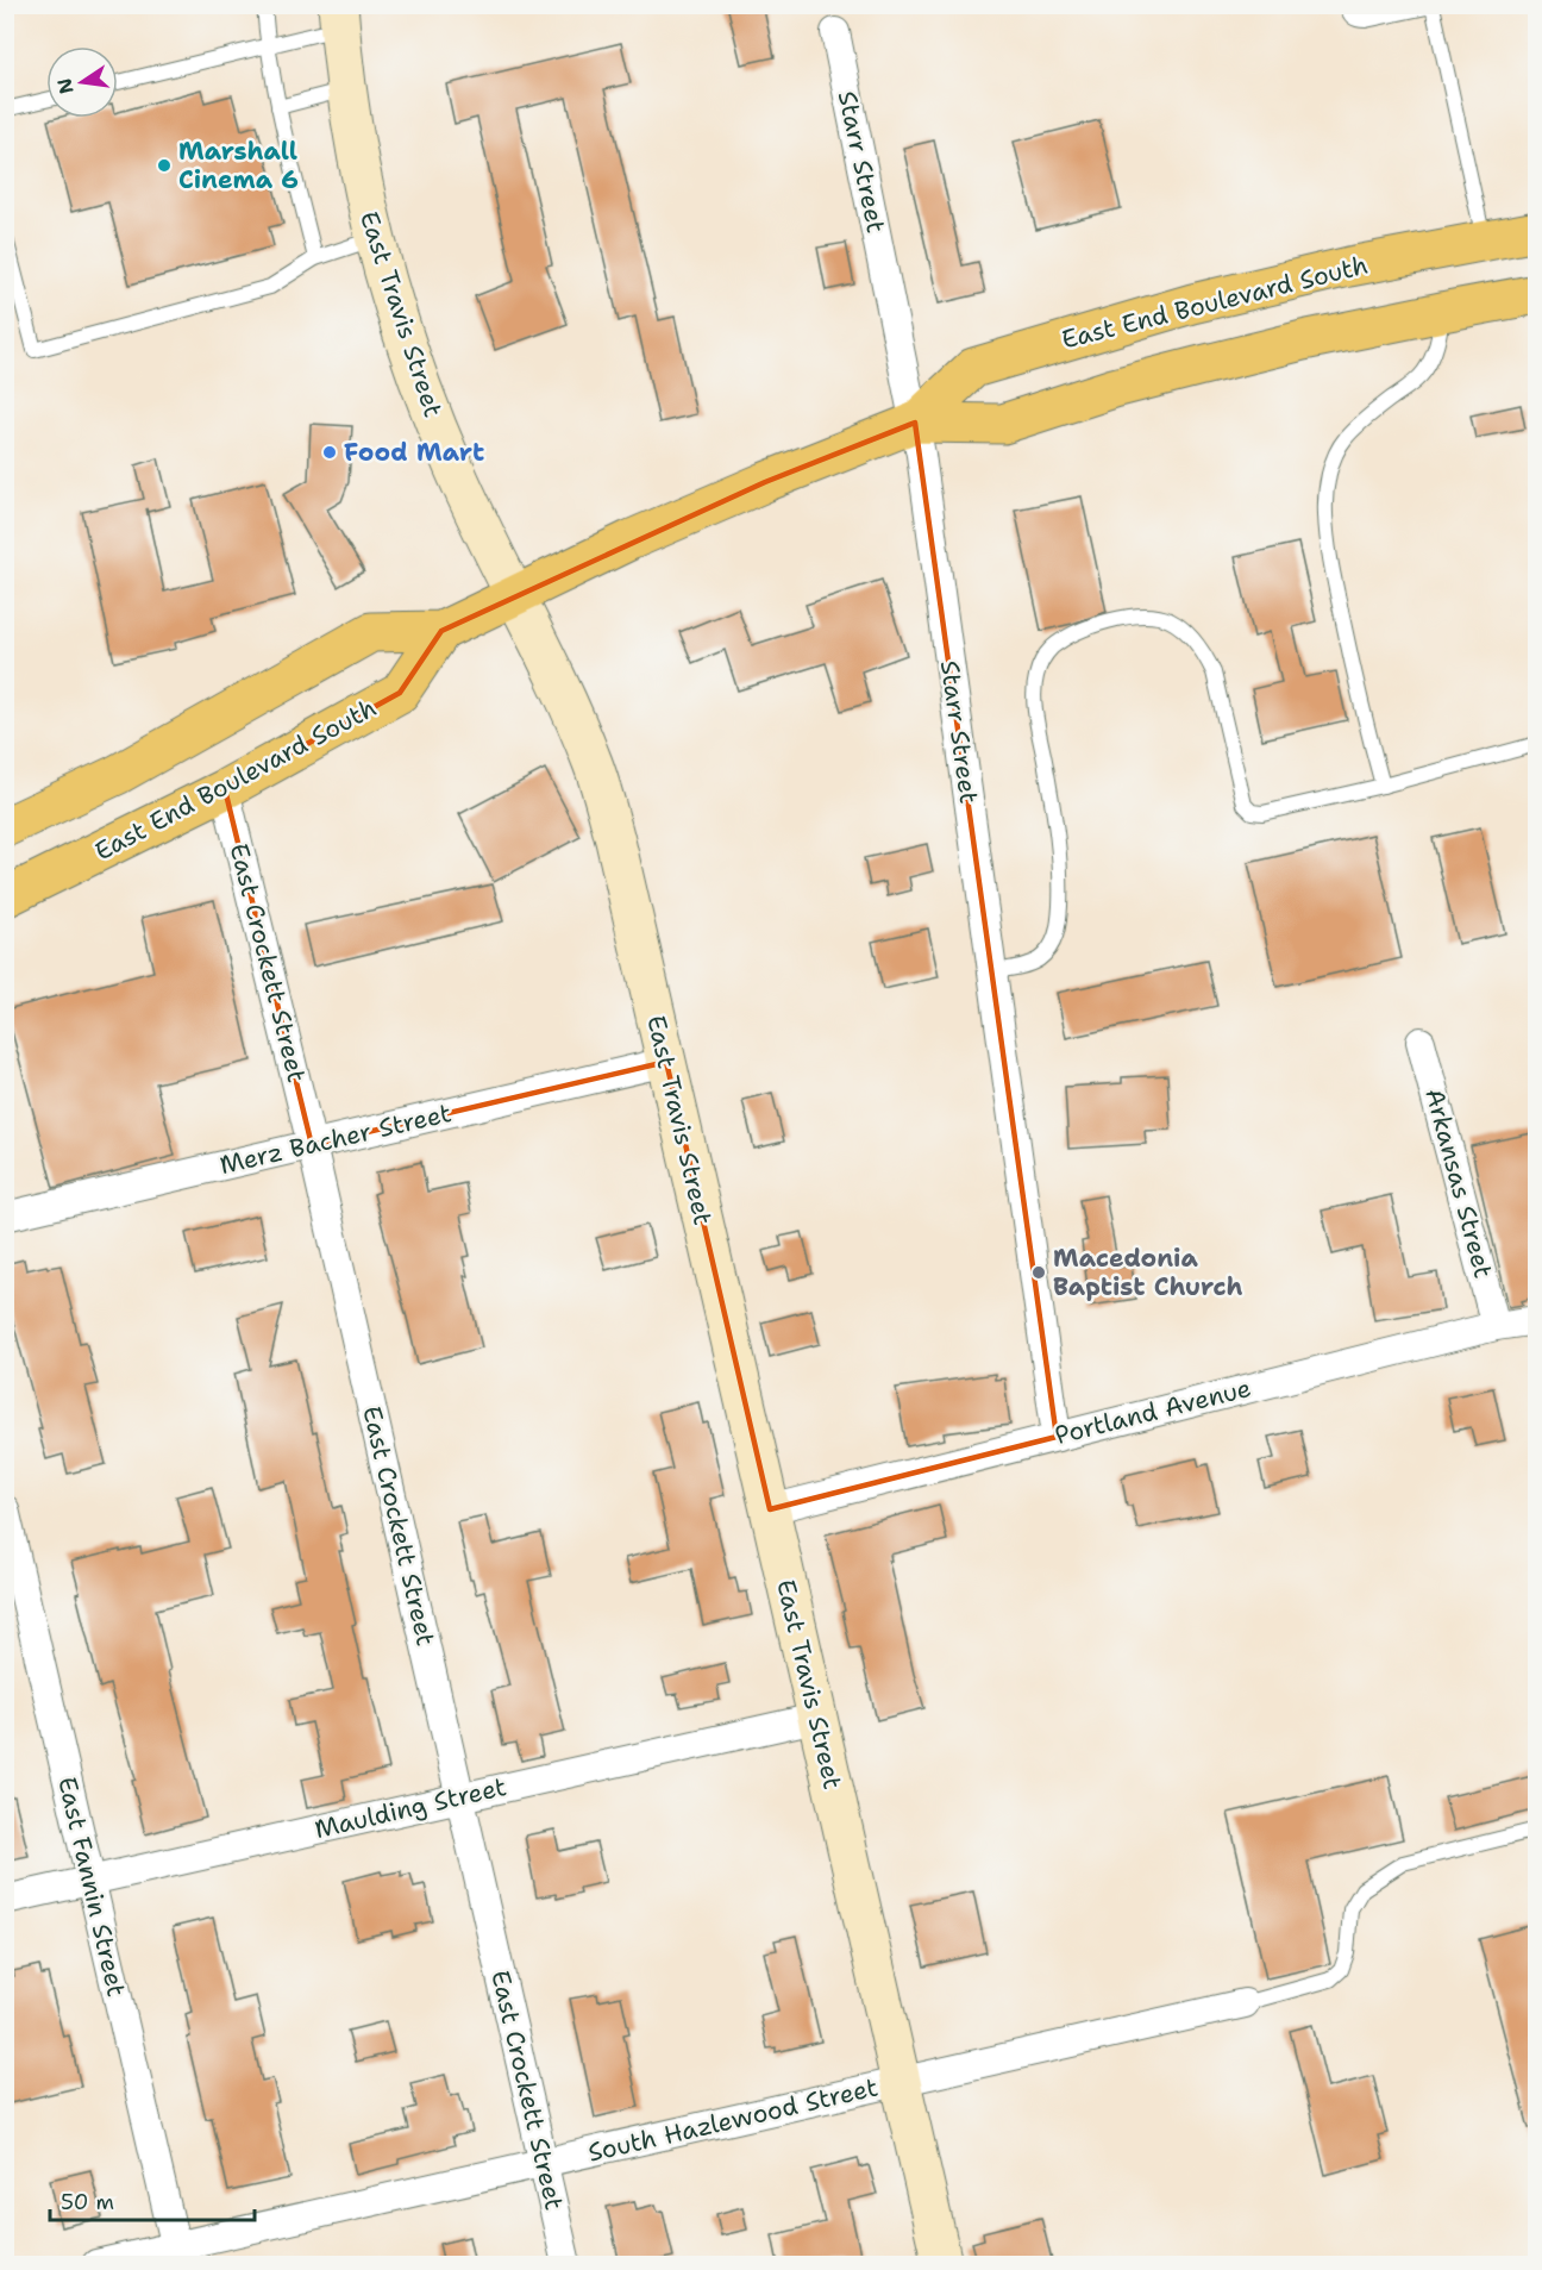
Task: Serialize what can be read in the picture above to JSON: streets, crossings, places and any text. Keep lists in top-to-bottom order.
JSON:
{
  "streets": {
    "highway": ["East End Boulevard South"],
    "street": [
      "Starr Street",
      "East Travis Street",
      "East Crockett Street",
      "Merz Bacher Street",
      "Arkansas Street",
      "Portland Avenue",
      "Maulding Street",
      "East Fannin Street",
      "South Hazlewood Street"
    ]
  },
  "crossings": [
    ["Starr Street", "East End Boulevard South"],
    ["Starr Street", "Portland Avenue"],
    ["East End Boulevard South", "East Travis Street"],
    ["East End Boulevard South", "East Crockett Street"],
    ["East Travis Street", "Merz Bacher Street"],
    ["East Travis Street", "Portland Avenue"],
    ["East Travis Street", "Maulding Street"],
    ["East Travis Street", "South Hazlewood Street"],
    ["East Crockett Street", "Merz Bacher Street"],
    ["East Crockett Street", "Maulding Street"],
    ["East Crockett Street", "South Hazlewood Street"],
    ["Arkansas Street", "Portland Avenue"],
    ["Maulding Street", "East Fannin Street"],
    ["East Fannin Street", "South Hazlewood Street"]
  ],
  "places": ["Marshall Cinema 6", "Food Mart", "Macedonia Baptist Church"],
  "scale_bar": "50 m",
  "north": "left"
}
